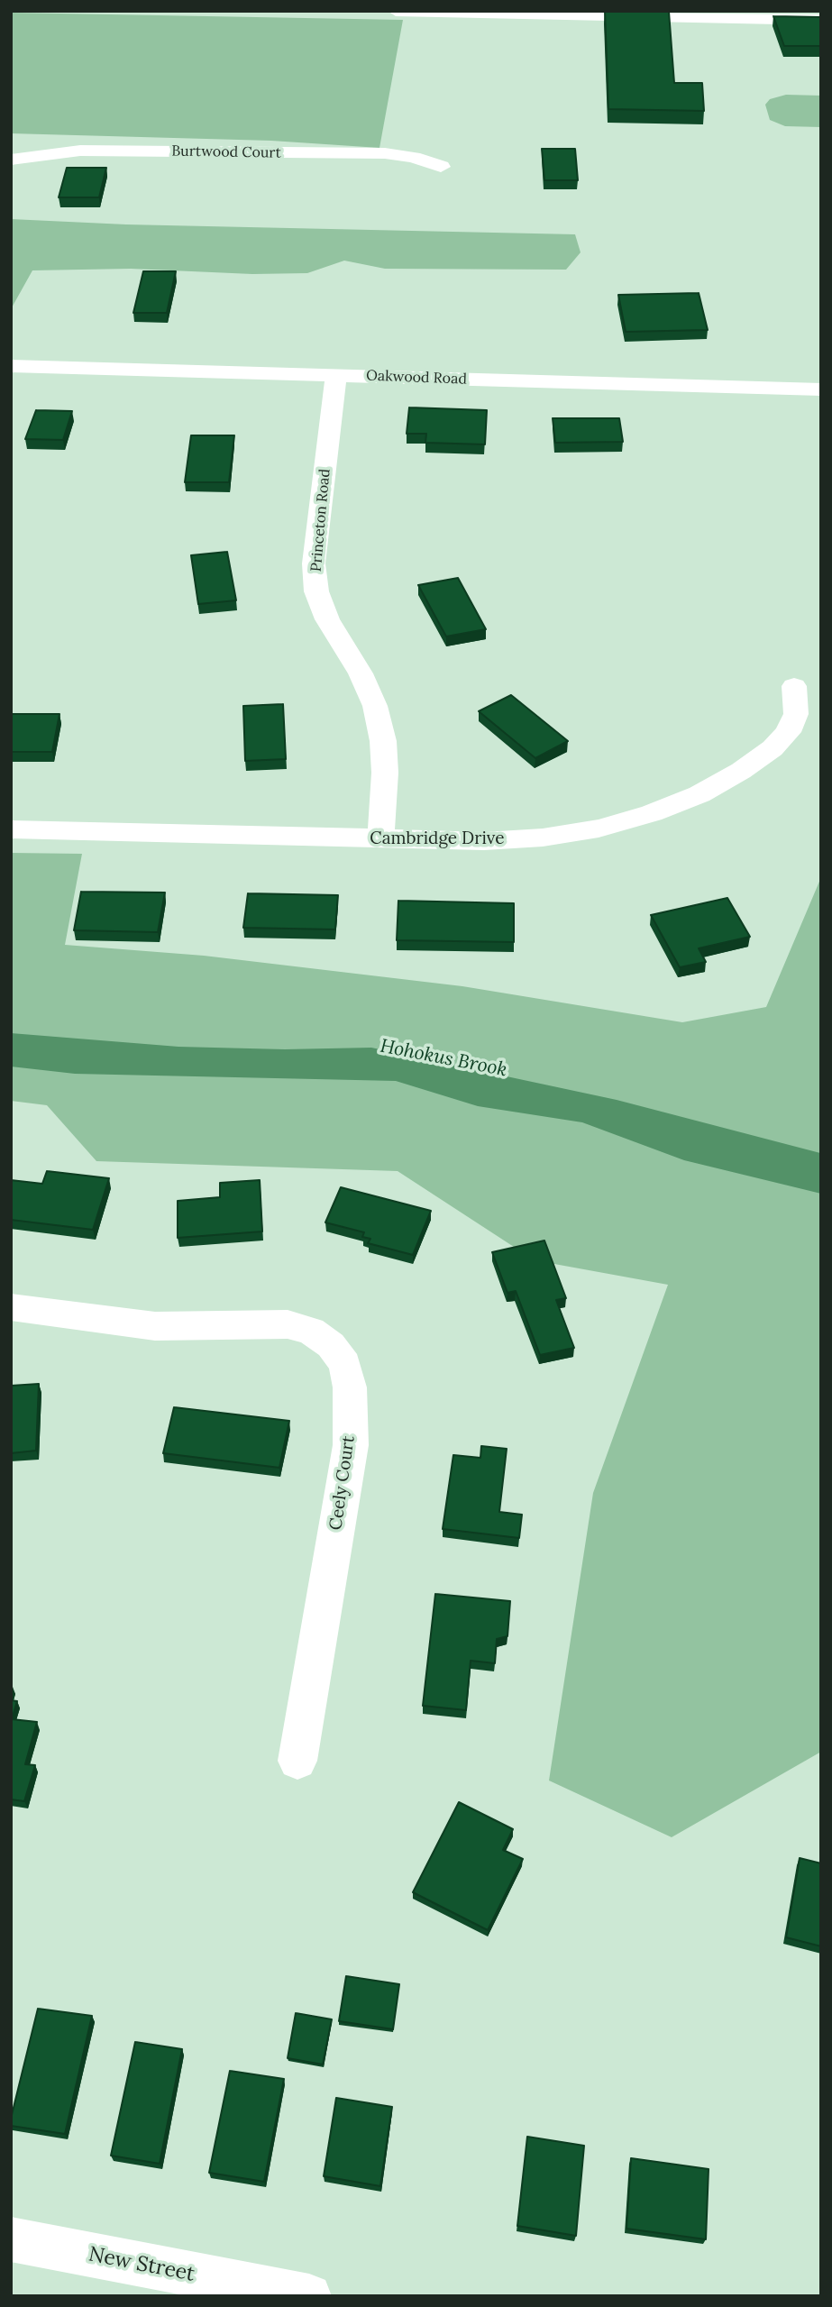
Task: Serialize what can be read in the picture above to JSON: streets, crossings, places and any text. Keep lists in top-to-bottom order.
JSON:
{
  "streets": {
    "street": [
      "Burtwood Court",
      "Oakwood Road",
      "Princeton Road",
      "Cambridge Drive",
      "Ceely Court",
      "New Street"
    ]
  },
  "crossings": [
    ["Oakwood Road", "Princeton Road"],
    ["Princeton Road", "Cambridge Drive"]
  ],
  "water": ["Hohokus Brook"]
}
